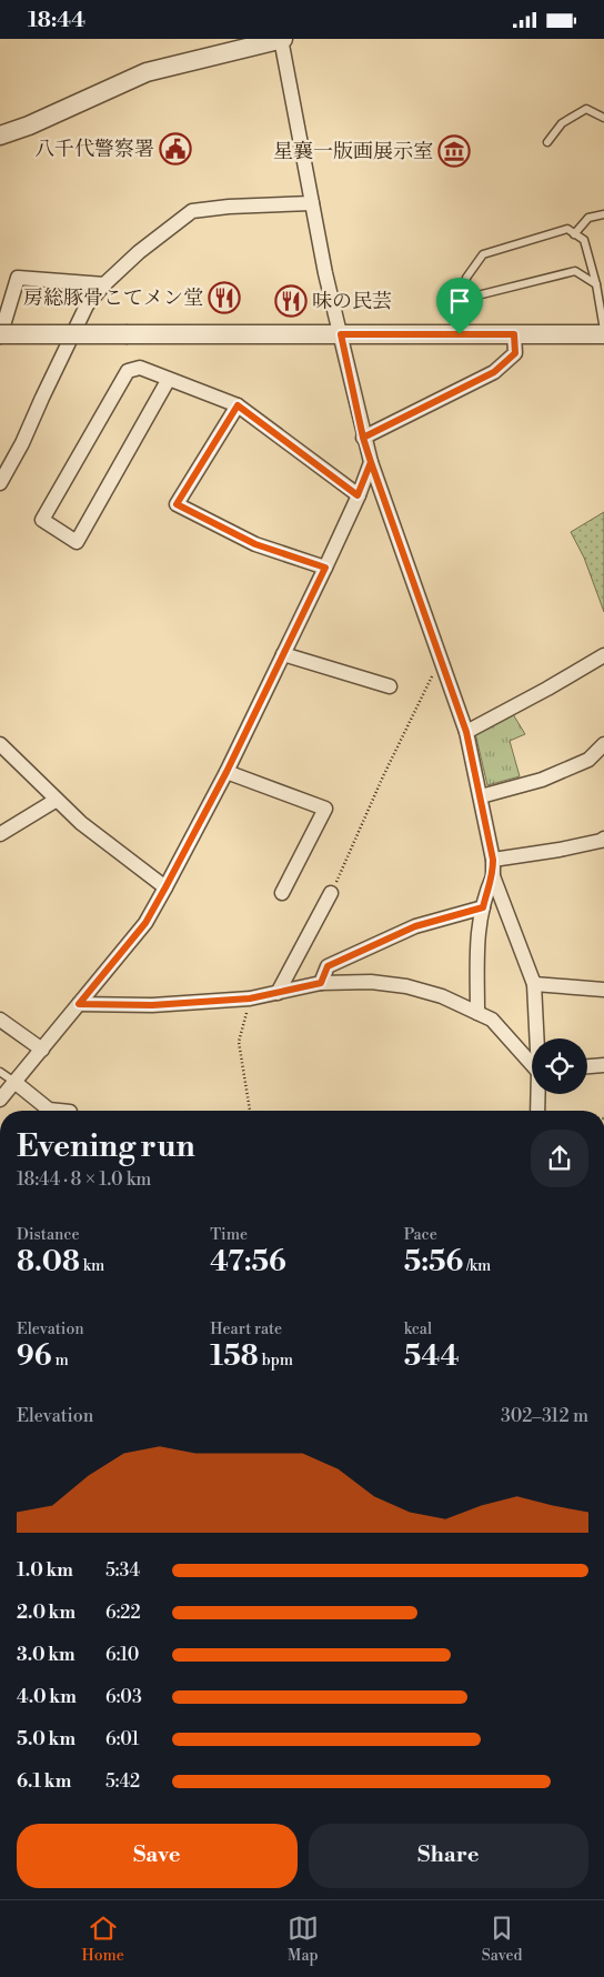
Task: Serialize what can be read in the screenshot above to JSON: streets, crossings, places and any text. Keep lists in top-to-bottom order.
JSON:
{
  "places": {
    "public building": ["八千代警察署"],
    "museum": ["星襄一版画展示室"],
    "restaurant": ["房総豚骨こてメン堂", "味の民芸"]
  },
  "page": {
    "status": "18:44",
    "heading": ["Evening run", "18:44 · 8 × 1.0 km"],
    "stats": [
      ["Distance", "8.08 km"],
      ["Time", "47:56"],
      ["Pace", "5:56 /km"],
      ["Elevation", "96 m"],
      ["Heart rate", "158 bpm"],
      ["kcal", "544"]
    ],
    "chart": ["Elevation", "302–312 m"],
    "list": [
      {
        "name": "1.0 km",
        "note": "5:34"
      },
      {
        "name": "2.0 km",
        "note": "6:22"
      },
      {
        "name": "3.0 km",
        "note": "6:10"
      },
      {
        "name": "4.0 km",
        "note": "6:03"
      },
      {
        "name": "5.0 km",
        "note": "6:01"
      },
      {
        "name": "6.1 km",
        "note": "5:42"
      }
    ],
    "buttons": ["Save", "Share"],
    "tabs": ["Home", "Map", "Saved"]
  }
}
